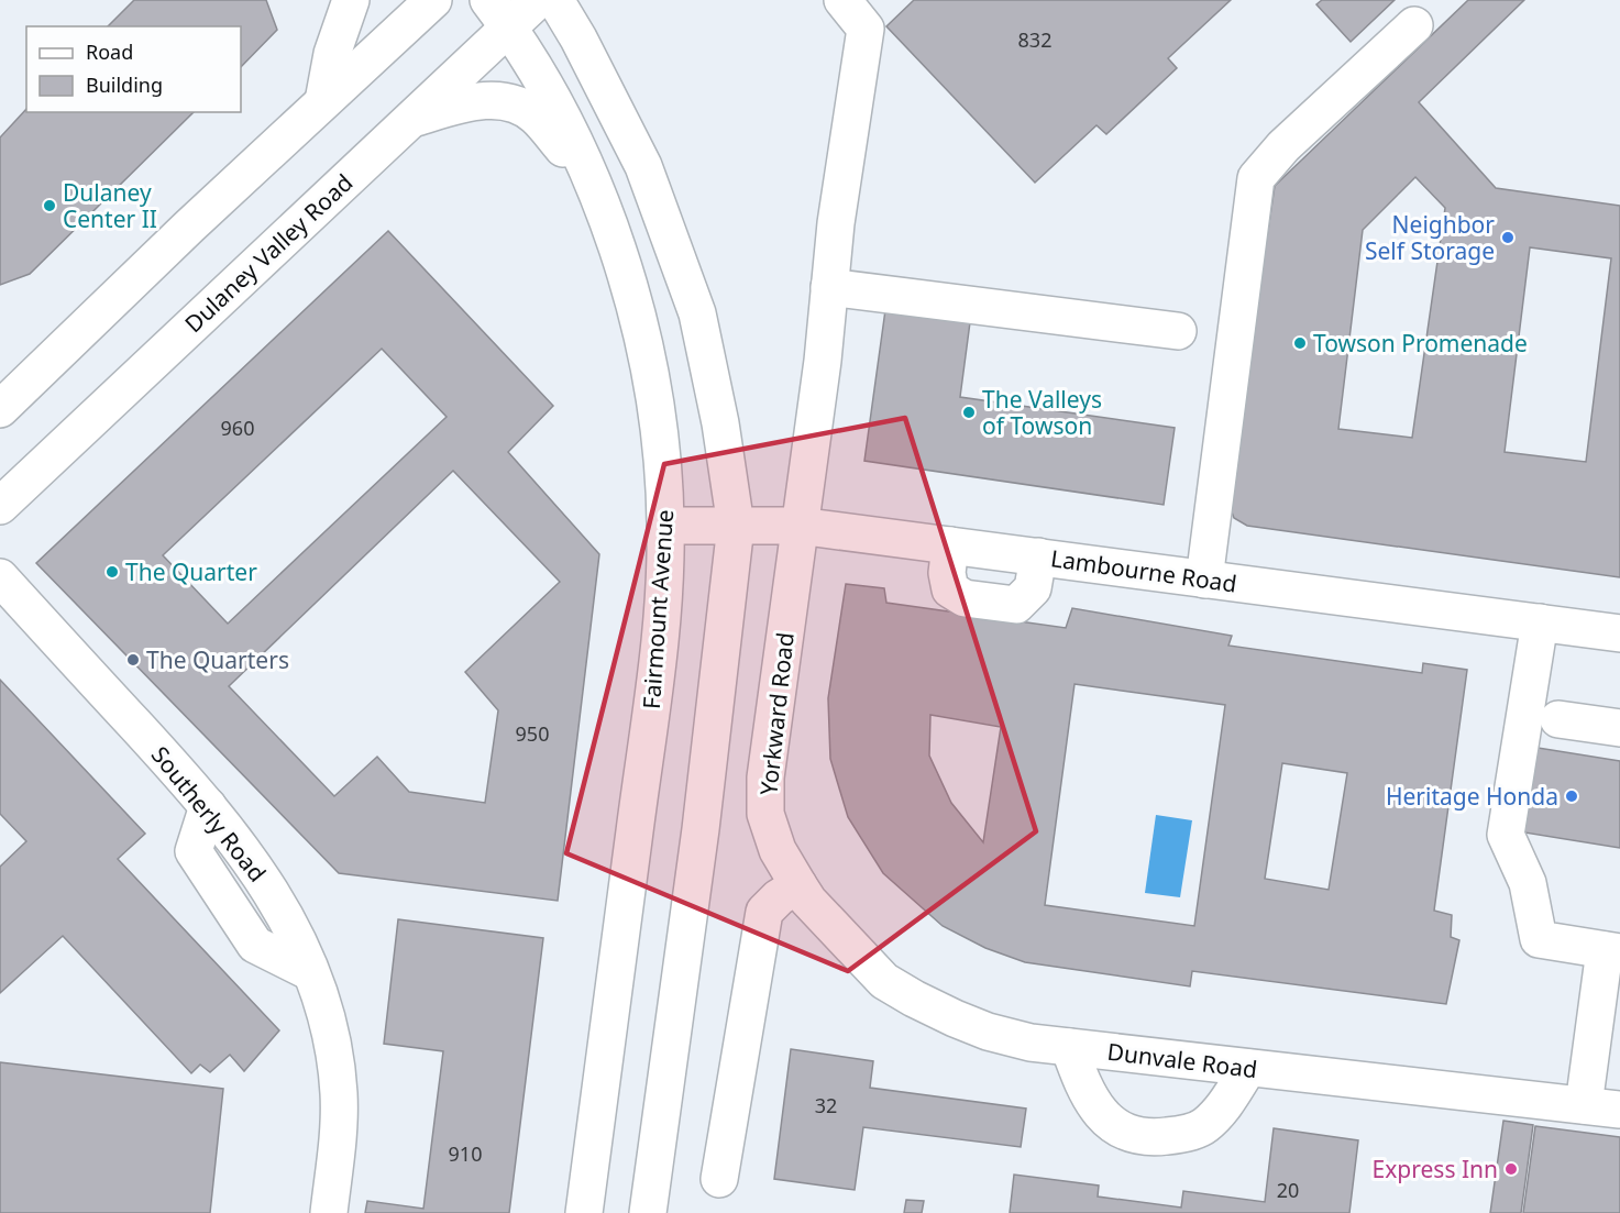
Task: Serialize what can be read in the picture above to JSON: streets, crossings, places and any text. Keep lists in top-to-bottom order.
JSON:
{
  "streets": {
    "main road": [
      "Dulaney Valley Road",
      "Lambourne Road",
      "Fairmount Avenue",
      "Yorkward Road",
      "Southerly Road",
      "Dunvale Road"
    ]
  },
  "crossings": [
    ["Dulaney Valley Road", "Fairmount Avenue"],
    ["Lambourne Road", "Fairmount Avenue"],
    ["Lambourne Road", "Yorkward Road"],
    ["Yorkward Road", "Dunvale Road"]
  ],
  "places": [
    "Dulaney Center II",
    "Neighbor Self Storage",
    "Towson Promenade",
    "The Valleys of Towson",
    "The Quarter",
    "The Quarters",
    "Heritage Honda",
    "Express Inn"
  ],
  "house_numbers": [
    "832",
    "960",
    "950",
    "32",
    "910",
    "20"
  ],
  "legend": ["Road", "Building"]
}
